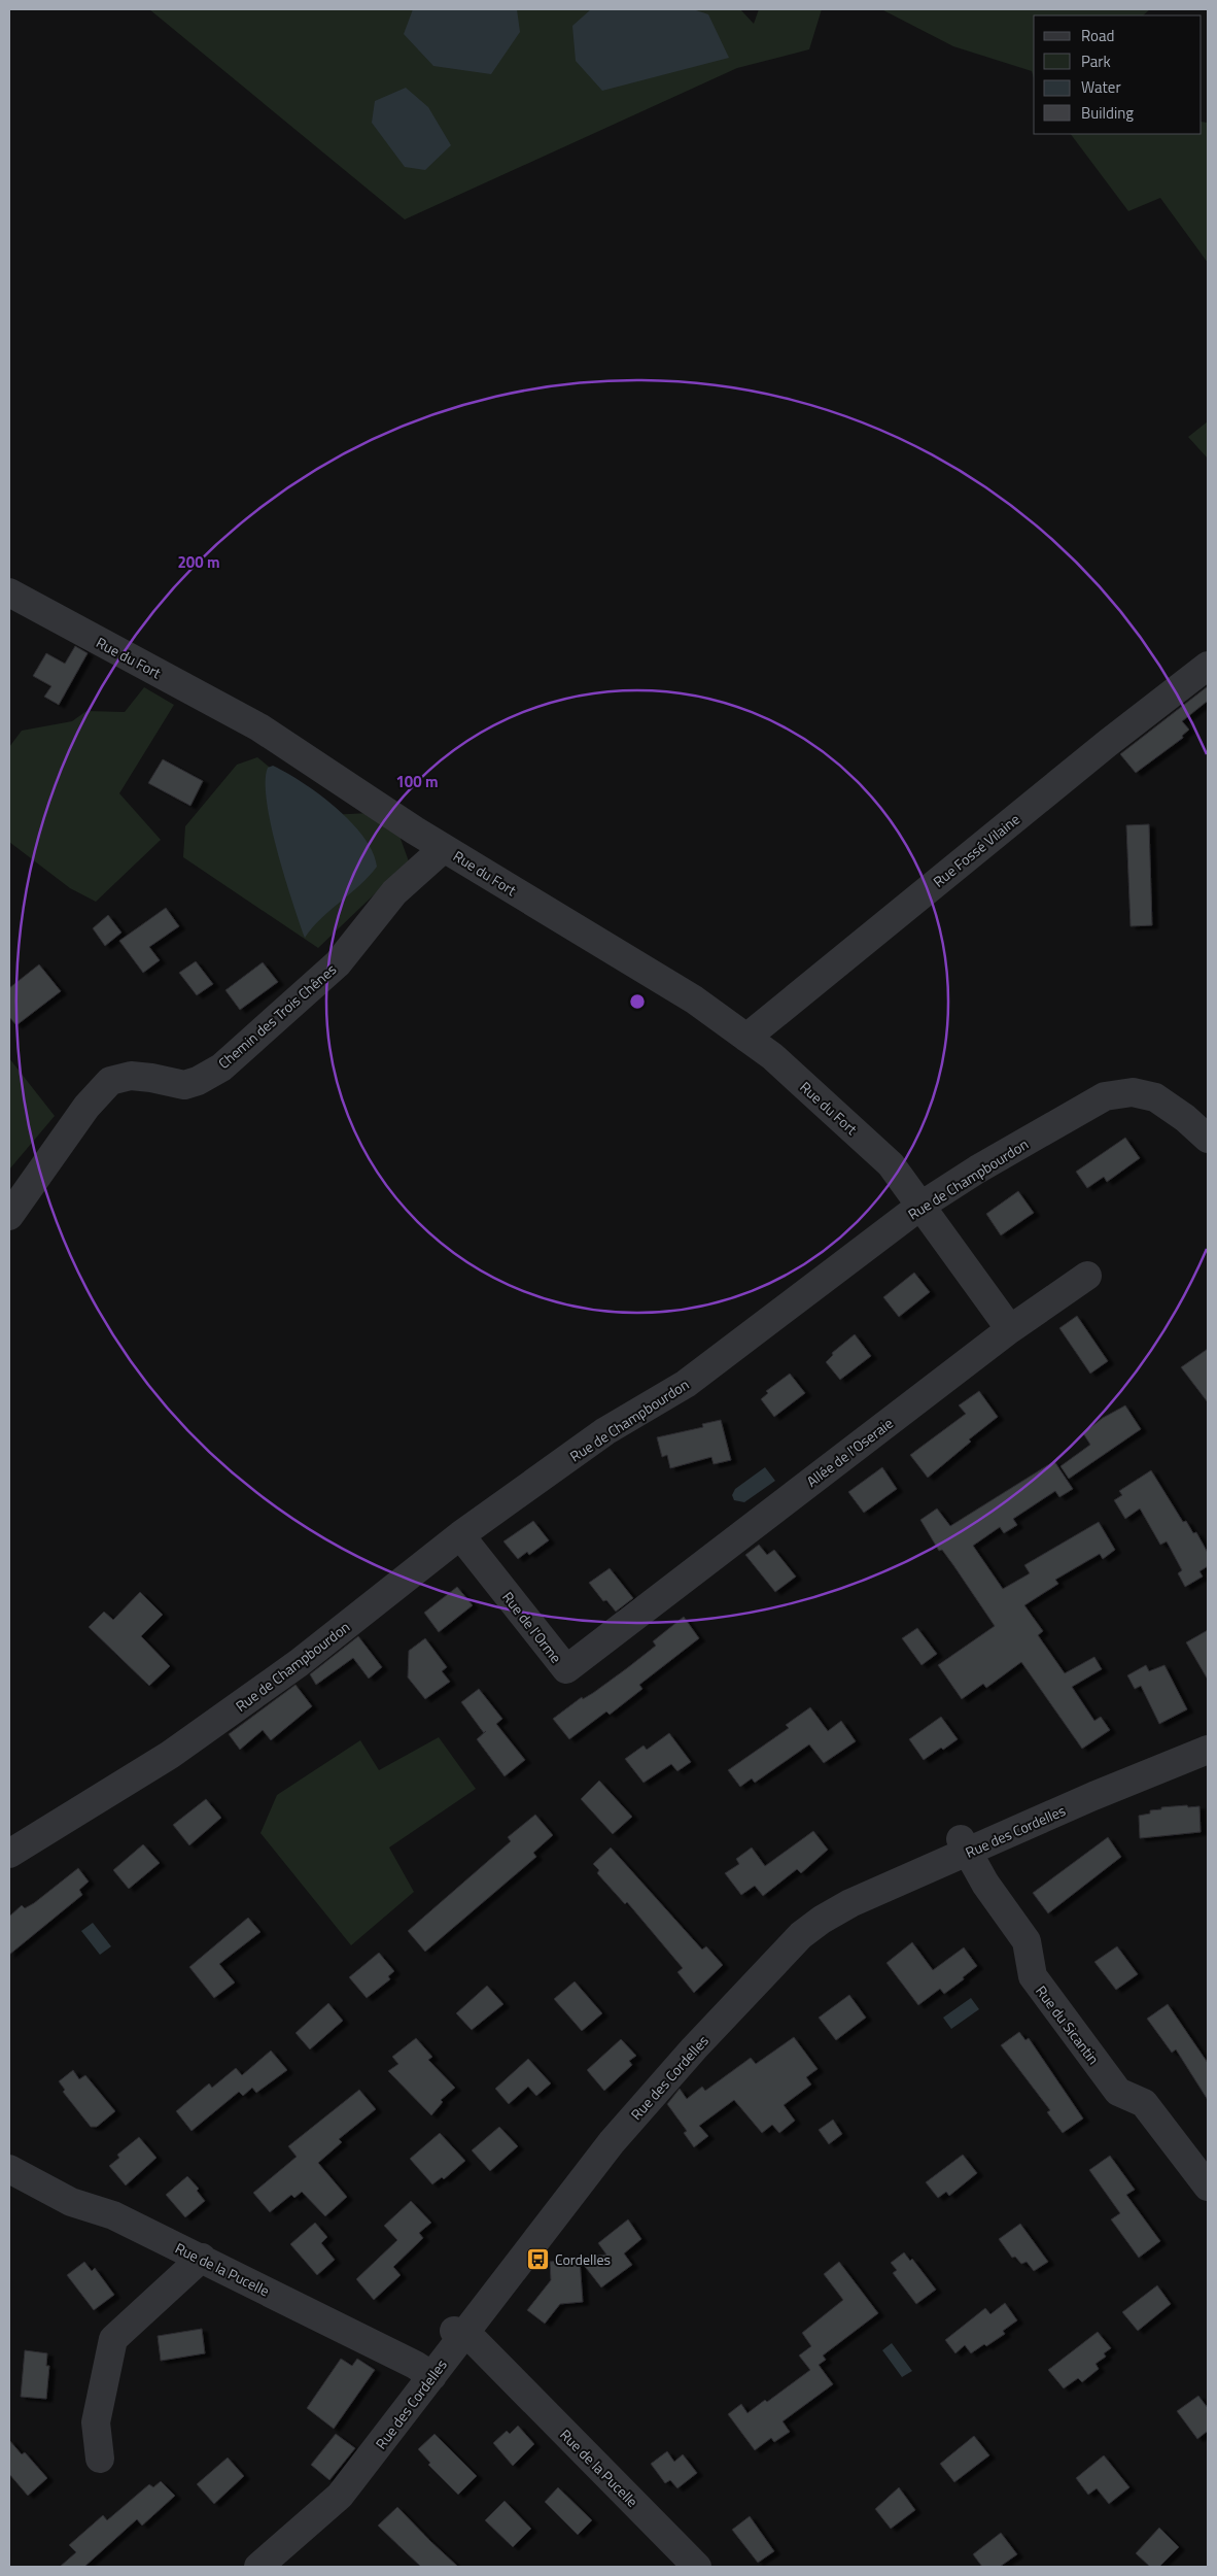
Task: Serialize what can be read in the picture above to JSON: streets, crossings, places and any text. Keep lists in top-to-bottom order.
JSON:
{
  "streets": {
    "street": [
      "Rue du Fort",
      "Rue Fossé Vilaine",
      "Chemin des Trois Chênes",
      "Rue de Champbourdon",
      "Allée de l'Oseraie",
      "Rue de l'Orme",
      "Rue des Cordelles",
      "Rue du Sicantin",
      "Rue de la Pucelle"
    ]
  },
  "crossings": [
    ["Rue du Fort", "Rue Fossé Vilaine"],
    ["Rue du Fort", "Chemin des Trois Chênes"],
    ["Rue du Fort", "Rue de Champbourdon"],
    ["Rue de Champbourdon", "Rue de l'Orme"],
    ["Allée de l'Oseraie", "Rue de l'Orme"],
    ["Rue des Cordelles", "Rue du Sicantin"],
    ["Rue des Cordelles", "Rue de la Pucelle"]
  ],
  "places": {
    "bus stop": ["Cordelles"]
  },
  "legend": [
    "Road",
    "Park",
    "Water",
    "Building"
  ],
  "rings": ["200 m", "100 m"]
}
